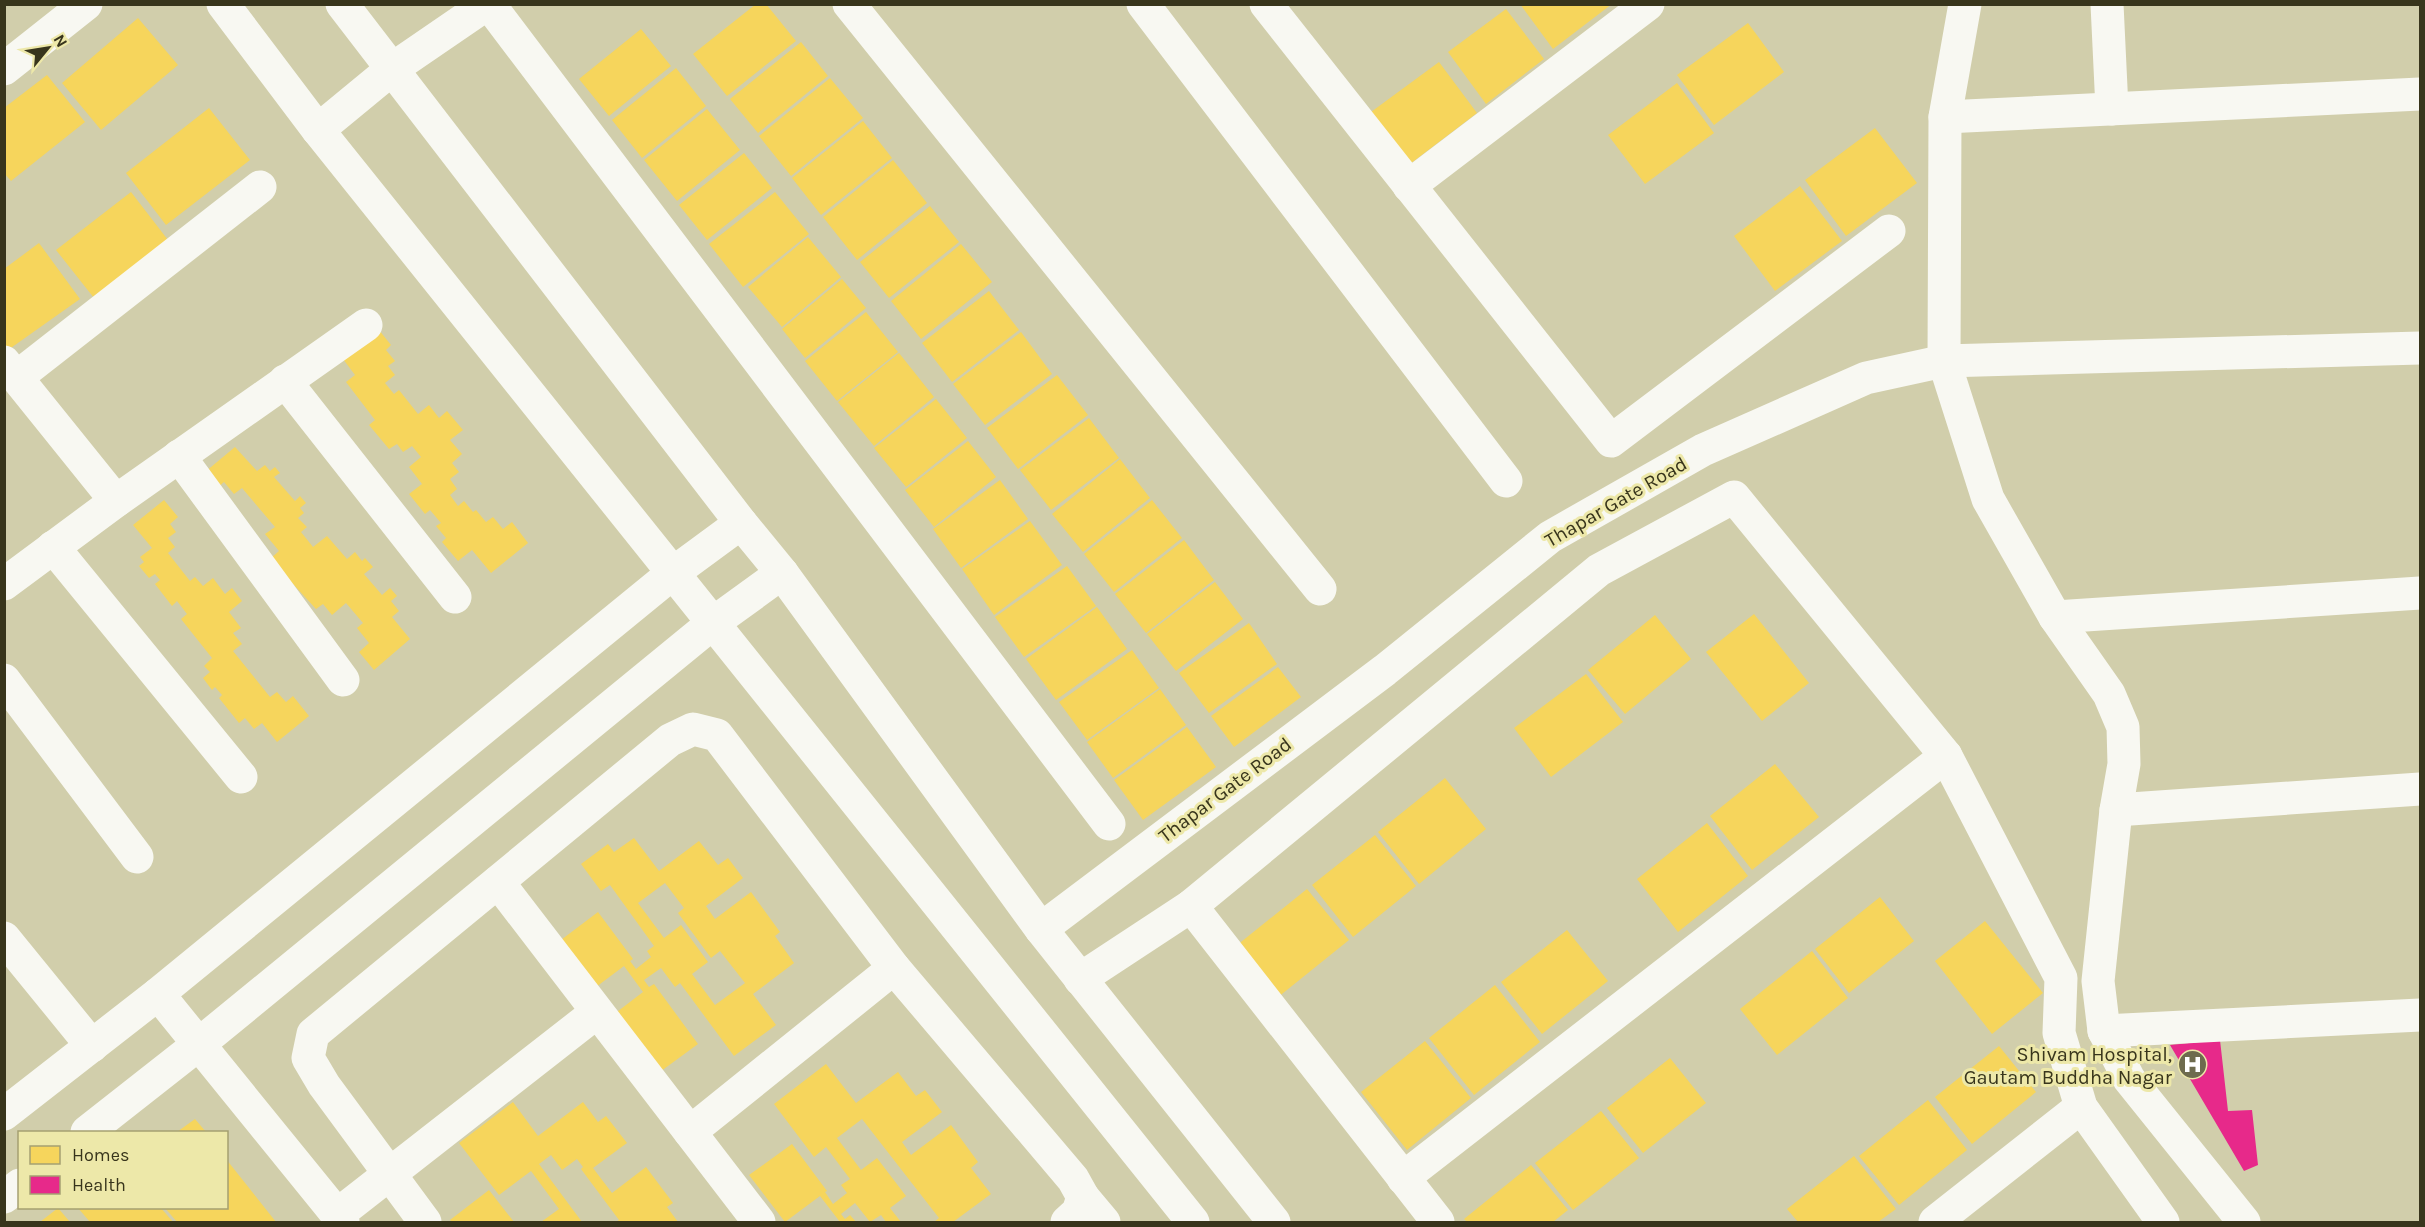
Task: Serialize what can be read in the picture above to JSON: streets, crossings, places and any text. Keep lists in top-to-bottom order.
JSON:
{
  "streets": {
    "street": ["Thapar Gate Road"]
  },
  "places": {
    "hospital": ["Shivam Hospital, Gautam Buddha Nagar"]
  },
  "legend": ["Homes", "Health"],
  "north": "top right"
}
